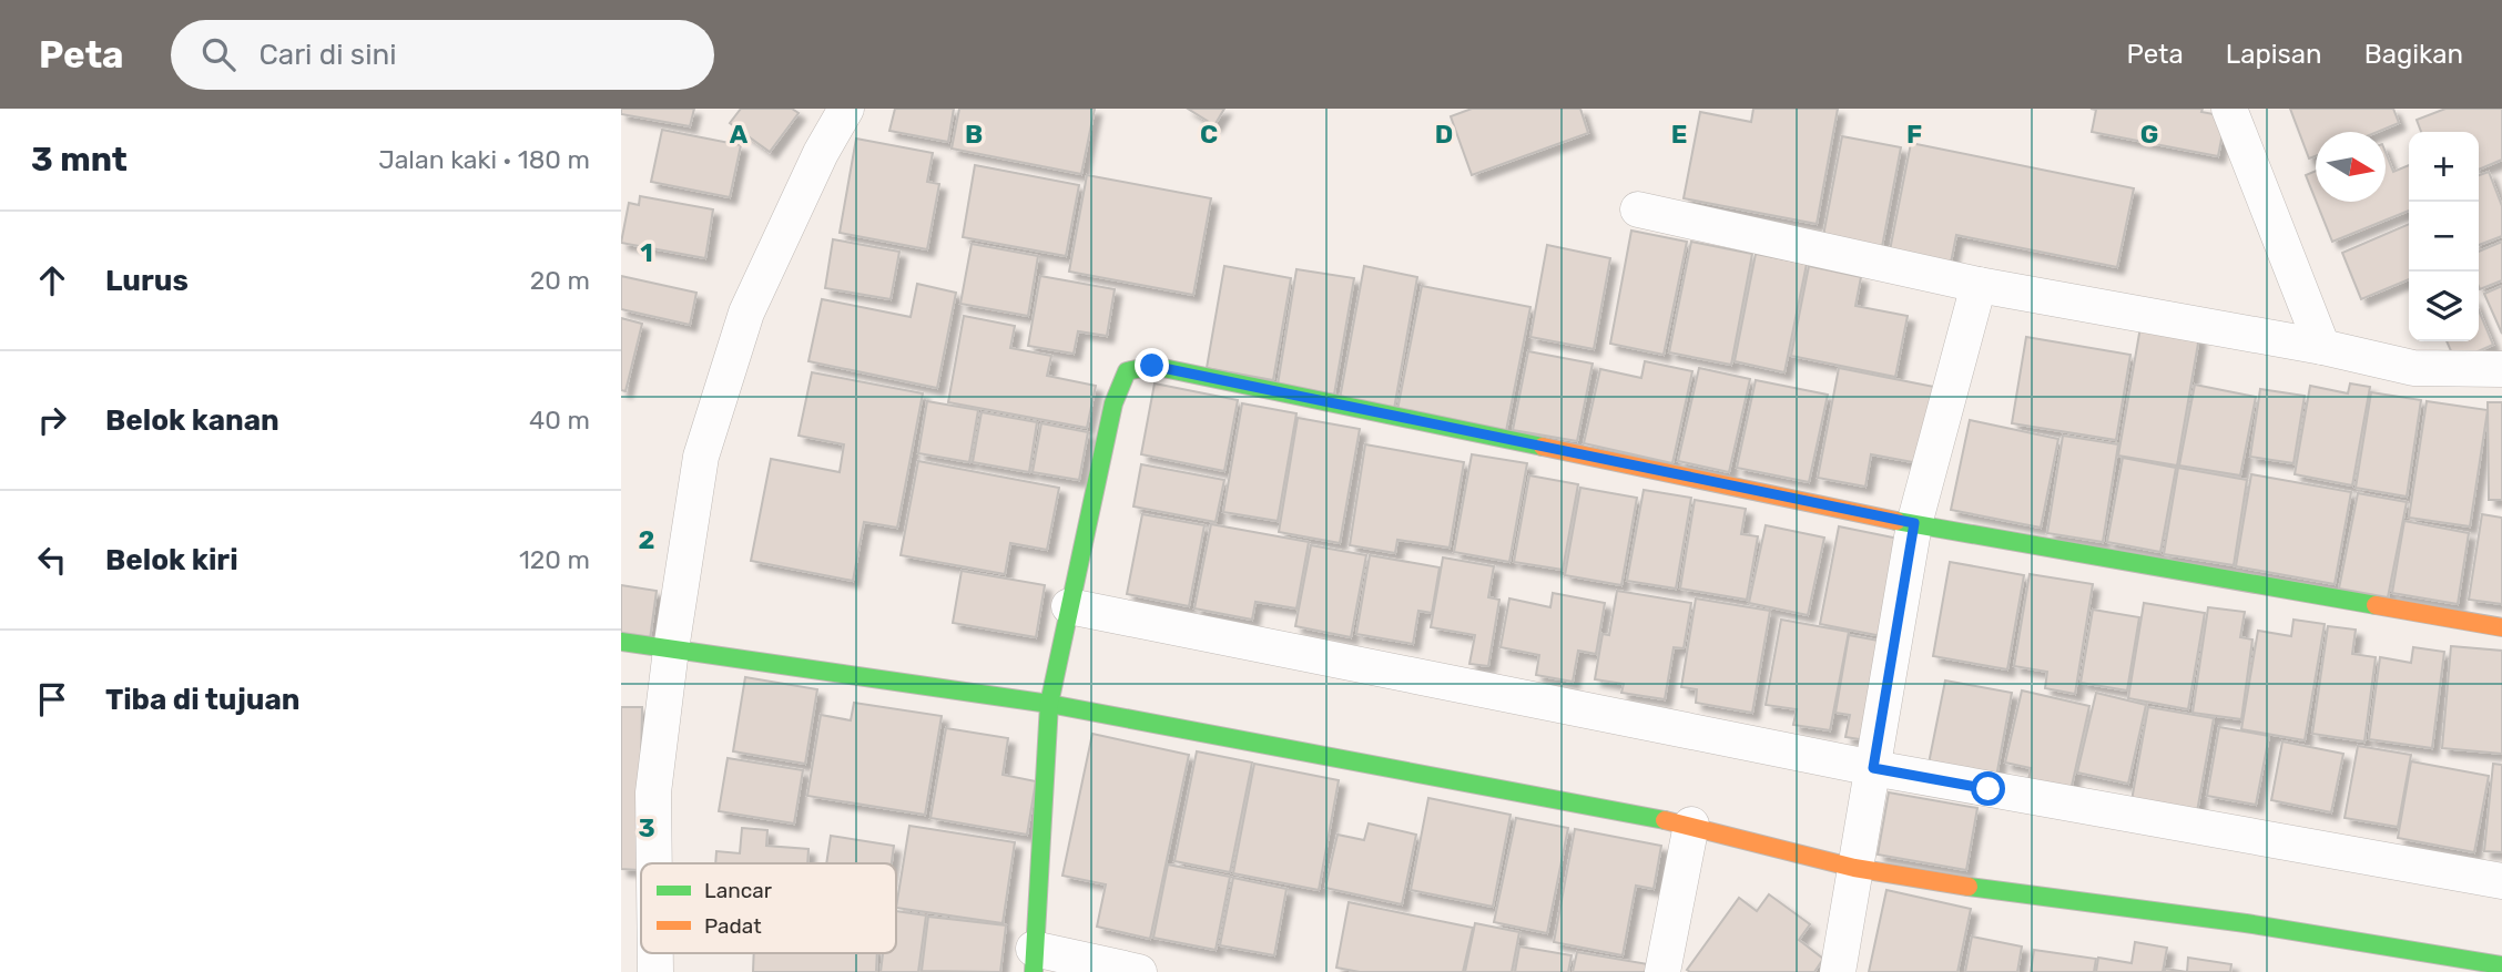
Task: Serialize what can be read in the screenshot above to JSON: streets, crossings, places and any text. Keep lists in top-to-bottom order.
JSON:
{
  "legend": ["Lancar", "Padat"],
  "north": "right",
  "page": {
    "header": "Peta",
    "search": "Cari di sini",
    "nav": ["Peta", "Lapisan", "Bagikan"],
    "heading": ["3 mnt", "Jalan kaki · 180 m"],
    "map_buttons": ["+", "−"],
    "list": [
      ["Lurus", "20 m"],
      ["Belok kanan", "40 m"],
      ["Belok kiri", "120 m"],
      "Tiba di tujuan"
    ]
  },
  "grid": {
    "columns": [
      "A",
      "B",
      "C",
      "D",
      "E",
      "F",
      "G"
    ],
    "rows": ["1", "2", "3"]
  }
}
